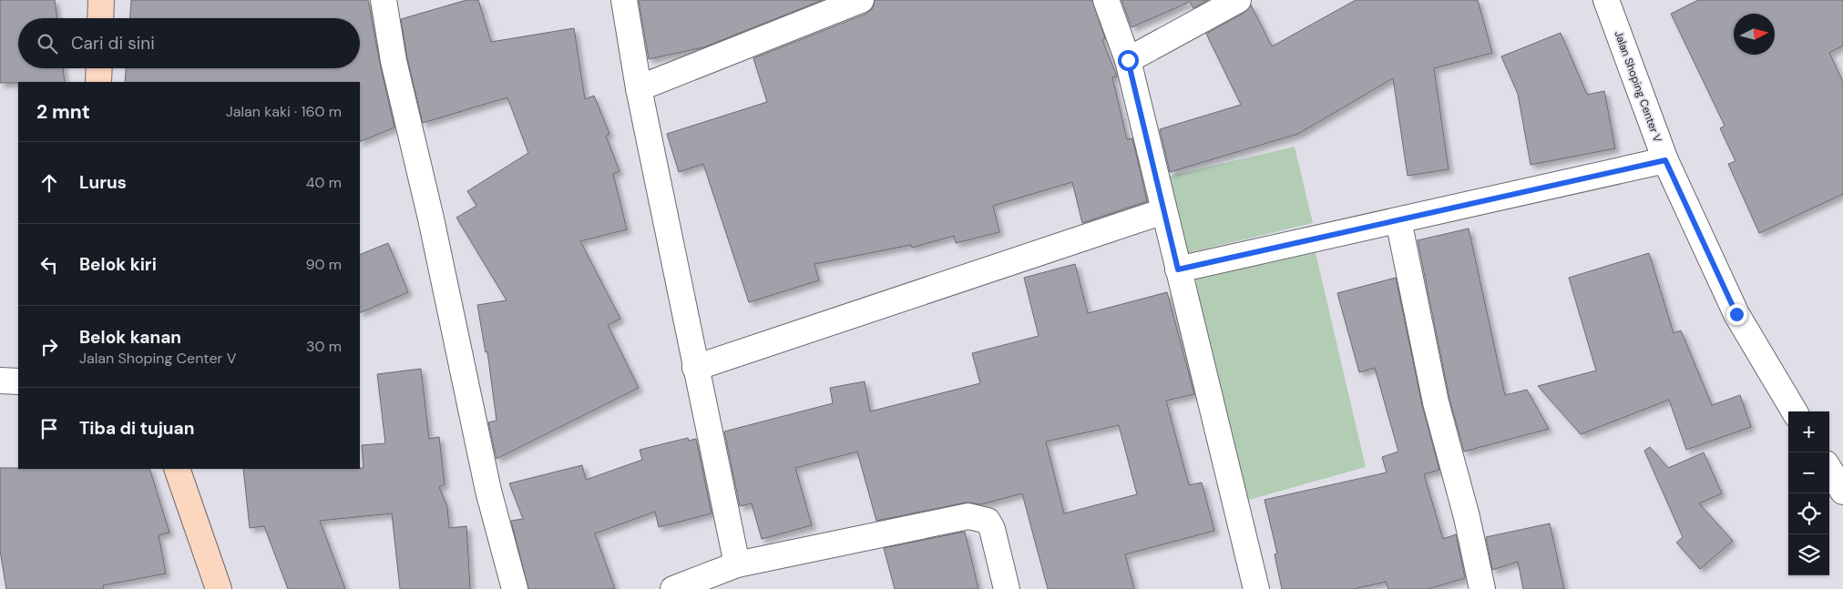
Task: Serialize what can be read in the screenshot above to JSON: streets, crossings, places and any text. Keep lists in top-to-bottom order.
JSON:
{
  "streets": {
    "street": ["Jalan Shoping Center V"]
  },
  "north": "right",
  "page": {
    "search": "Cari di sini",
    "heading": ["2 mnt", "Jalan kaki · 160 m"],
    "list": [
      ["Lurus", "40 m"],
      ["Belok kiri", "90 m"],
      ["Belok kanan", "Jalan Shoping Center V", "30 m"],
      "Tiba di tujuan"
    ],
    "map_buttons": ["+", "−"]
  }
}
